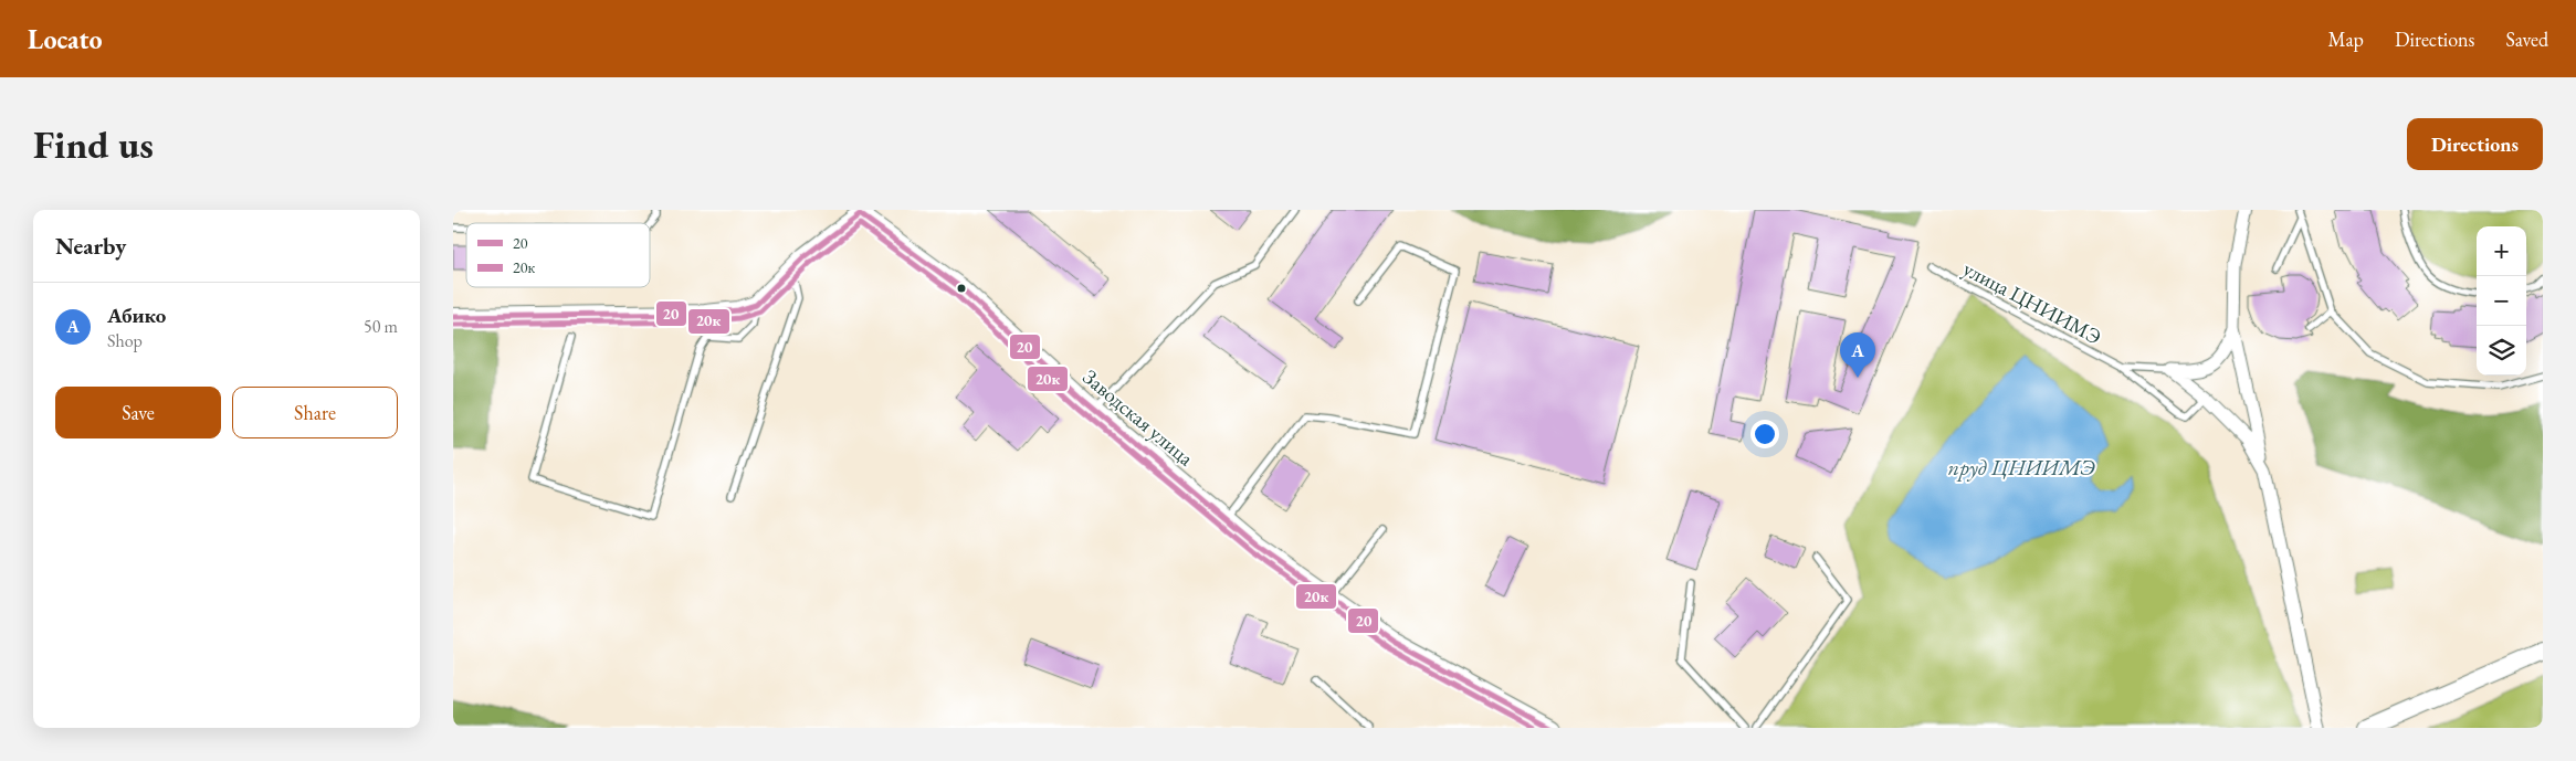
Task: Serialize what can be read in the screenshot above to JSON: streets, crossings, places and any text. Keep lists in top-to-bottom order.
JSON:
{
  "streets": {
    "street": ["Заводская улица"],
    "lane": ["улица ЦНИИМЭ"]
  },
  "water": ["пруд ЦНИИМЭ"],
  "lines": ["transit line 20", "transit line 20к"],
  "legend": ["20", "20к"],
  "page": {
    "header": "Locato",
    "nav": ["Map", "Directions", "Saved"],
    "buttons": [
      "Directions",
      ["Save", "Share"]
    ],
    "title": "Find us",
    "heading": "Nearby",
    "map_buttons": ["+", "−"],
    "list": [
      {
        "mark": "A",
        "name": "Абико",
        "note": "Shop",
        "value": "50 m"
      }
    ],
    "pins": "A"
  }
}
